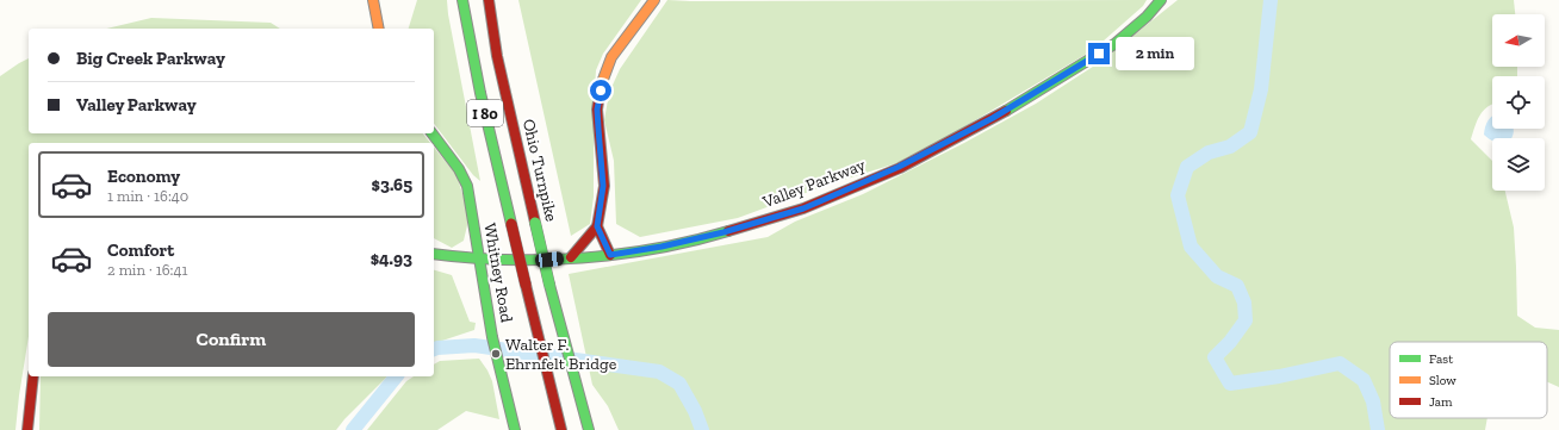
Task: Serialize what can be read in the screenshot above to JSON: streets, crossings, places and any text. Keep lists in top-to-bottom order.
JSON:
{
  "streets": {
    "main road": [
      "I 80",
      "Ohio Turnpike",
      "Valley Parkway",
      "Whitney Road"
    ]
  },
  "crossings": [
    ["Valley Parkway", "Whitney Road"]
  ],
  "places": ["Walter F. Ehrnfelt Bridge"],
  "legend": ["Fast", "Slow", "Jam"],
  "north": "left",
  "page": {
    "banner": ["Big Creek Parkway", "Valley Parkway"],
    "bubble": "2 min",
    "list": [
      {
        "name": "Economy",
        "note": "1 min · 16:40",
        "value": "$3.65"
      },
      {
        "name": "Comfort",
        "note": "2 min · 16:41",
        "value": "$4.93"
      }
    ],
    "buttons": "Confirm"
  }
}
